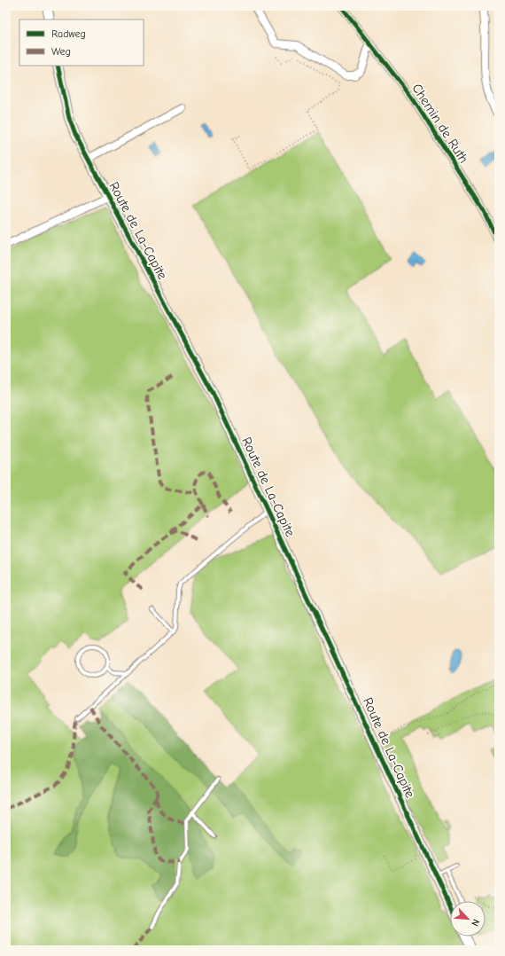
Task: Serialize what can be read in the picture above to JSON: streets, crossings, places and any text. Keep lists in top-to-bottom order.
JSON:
{
  "streets": {
    "street": ["Chemin de Ruth", "Route de La-Capite"]
  },
  "legend": ["Radweg", "Weg"],
  "north": "bottom right"
}
